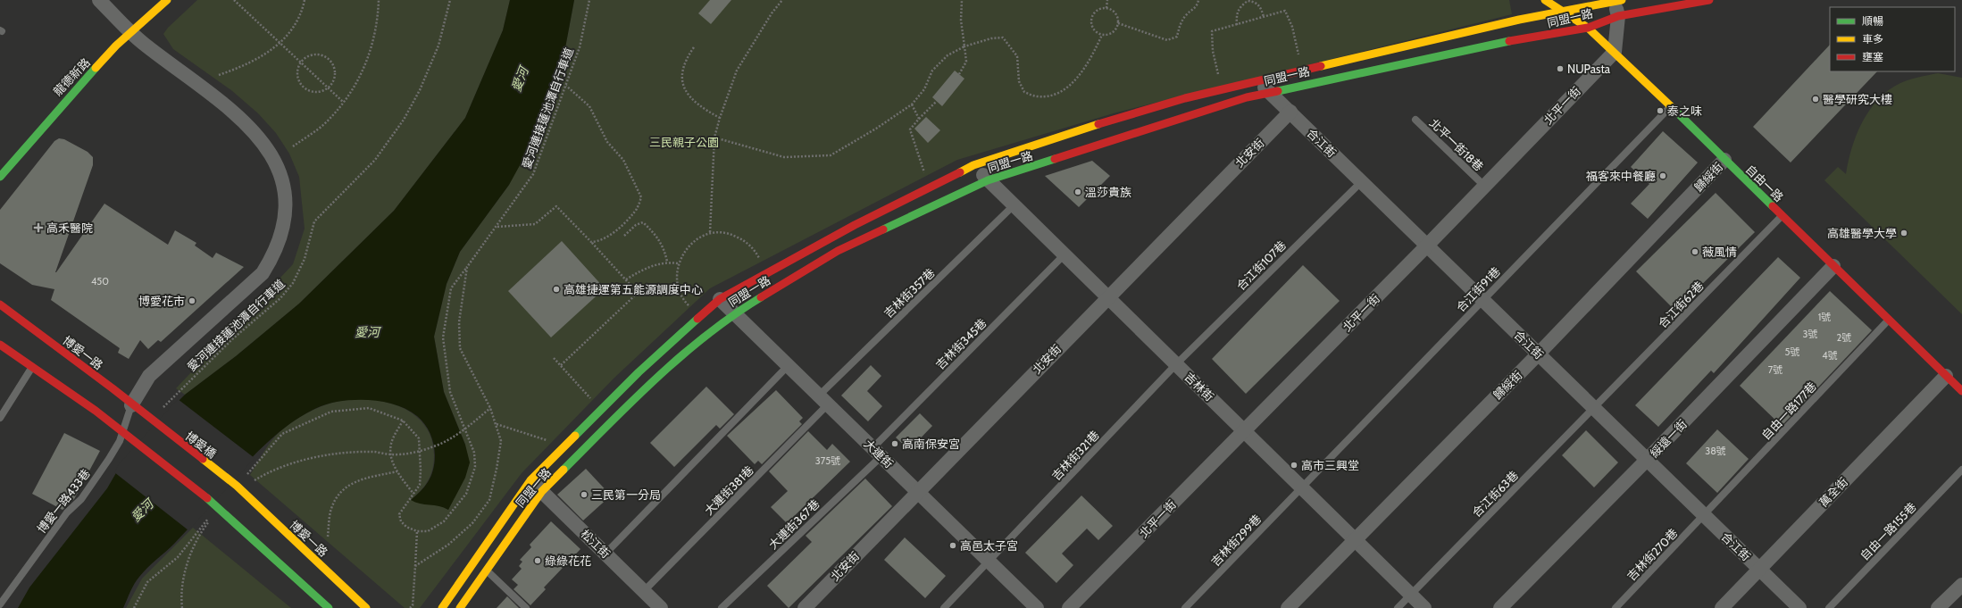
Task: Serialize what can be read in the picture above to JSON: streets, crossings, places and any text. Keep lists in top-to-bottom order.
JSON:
{
  "streets": {
    "street": [
      "同盟一路",
      "龍德新路",
      "北平一街",
      "合江街",
      "北安街",
      "歸綏街",
      "自由一路",
      "博愛一路",
      "吉林街",
      "綏遠一街",
      "博愛橋",
      "大連街",
      "萬全街",
      "松江街"
    ],
    "lane": [
      "北平一街18巷",
      "合江街107巷",
      "合江街91巷",
      "吉林街357巷",
      "合江街62巷",
      "吉林街345巷",
      "自由一路177巷",
      "吉林街321巷",
      "大連街381巷",
      "合江街63巷",
      "博愛一路433巷",
      "大連街367巷",
      "自由一路155巷",
      "吉林街299巷",
      "吉林街270巷"
    ],
    "path": ["愛河連接蓮池潭自行車道"]
  },
  "crossings": [
    ["同盟一路", "合江街"],
    ["同盟一路", "自由一路"],
    ["同盟一路", "吉林街"],
    ["同盟一路", "大連街"],
    ["同盟一路", "松江街"],
    ["北平一街", "合江街"],
    ["北平一街", "北平一街18巷"],
    ["北平一街", "自由一路"],
    ["北平一街", "吉林街"],
    ["合江街", "北安街"],
    ["合江街", "歸綏街"],
    ["合江街", "合江街107巷"],
    ["合江街", "合江街91巷"],
    ["合江街", "合江街62巷"],
    ["合江街", "自由一路177巷"],
    ["合江街", "綏遠一街"],
    ["合江街", "萬全街"],
    ["合江街", "合江街63巷"],
    ["合江街", "吉林街270巷"],
    ["北安街", "吉林街"],
    ["北安街", "大連街"],
    ["歸綏街", "自由一路"],
    ["歸綏街", "吉林街"],
    ["自由一路", "合江街91巷"],
    ["自由一路", "合江街62巷"],
    ["自由一路", "自由一路177巷"],
    ["自由一路", "綏遠一街"],
    ["自由一路", "萬全街"],
    ["合江街107巷", "吉林街"],
    ["合江街107巷", "吉林街321巷"],
    ["合江街91巷", "吉林街"],
    ["合江街91巷", "吉林街299巷"],
    ["吉林街357巷", "吉林街"],
    ["吉林街357巷", "大連街"],
    ["吉林街357巷", "大連街381巷"],
    ["合江街62巷", "合江街63巷"],
    ["吉林街345巷", "吉林街"],
    ["吉林街345巷", "大連街"],
    ["吉林街345巷", "大連街367巷"],
    ["博愛一路", "博愛橋"],
    ["博愛一路", "博愛一路433巷"],
    ["吉林街", "吉林街321巷"],
    ["吉林街", "合江街63巷"],
    ["吉林街", "吉林街299巷"],
    ["自由一路177巷", "吉林街270巷"],
    ["大連街", "吉林街321巷"],
    ["大連街", "大連街381巷"],
    ["大連街", "大連街367巷"],
    ["大連街381巷", "松江街"]
  ],
  "water": ["愛河"],
  "parks": ["三民親子公園"],
  "places": {
    "other": [
      "NUPasta",
      "醫學研究大樓",
      "泰之味",
      "福客來中餐廳",
      "溫莎貴族",
      "高雄醫學大學",
      "薇風情",
      "高雄捷運第五能源調度中心",
      "博愛花市",
      "高南保安宮",
      "高市三興堂",
      "三民第一分局",
      "高邑太子宮",
      "綠綠花花"
    ],
    "health": ["高禾醫院"]
  },
  "house_numbers": [
    "450",
    "1號",
    "3號",
    "2號",
    "5號",
    "4號",
    "7號",
    "38號",
    "375號"
  ],
  "legend": ["順暢", "車多", "壅塞"]
}
